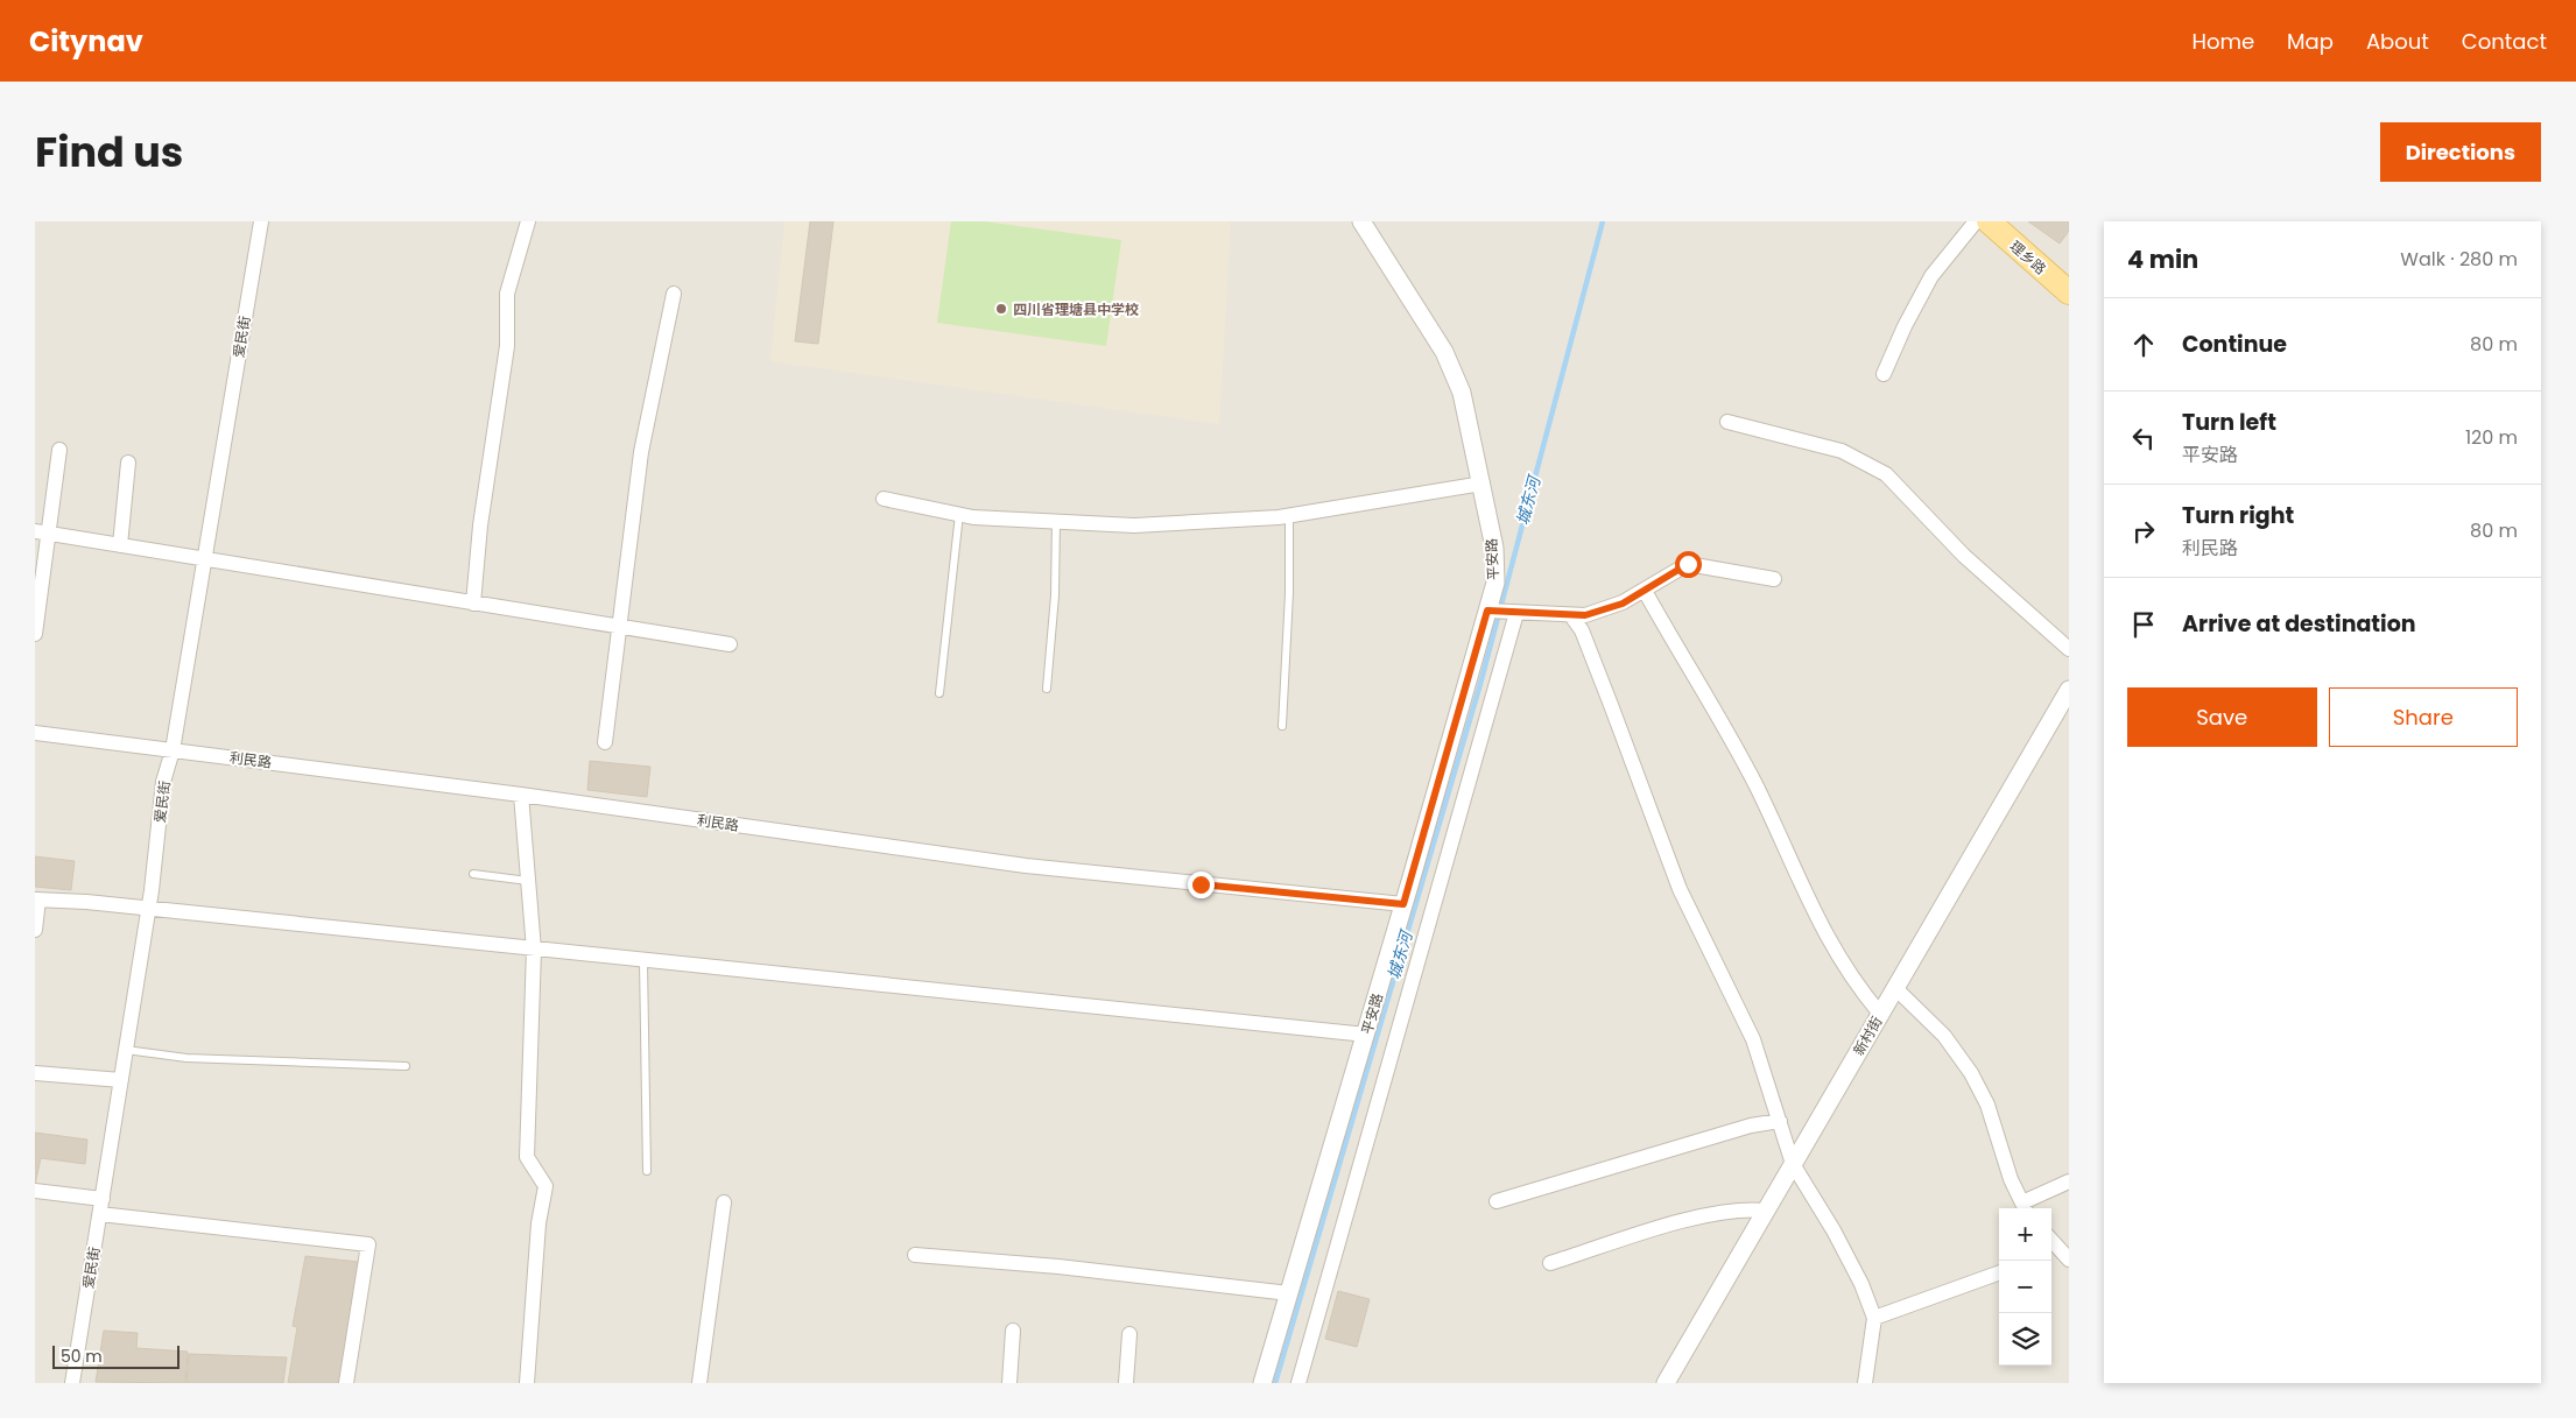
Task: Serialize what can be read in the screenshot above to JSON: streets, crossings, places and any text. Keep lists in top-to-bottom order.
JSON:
{
  "streets": {
    "main road": ["理乡路"],
    "street": [
      "爱民街",
      "平安路",
      "利民路",
      "新村街"
    ]
  },
  "crossings": [
    ["爱民街", "利民路"],
    ["平安路", "利民路"]
  ],
  "water": ["城东河"],
  "places": ["四川省理塘县中学校"],
  "scale_bar": "50 m",
  "page": {
    "header": "Citynav",
    "nav": [
      "Home",
      "Map",
      "About",
      "Contact"
    ],
    "title": "Find us",
    "buttons": [
      "Directions",
      ["Save", "Share"]
    ],
    "heading": ["4 min", "Walk · 280 m"],
    "list": [
      ["Continue", "80 m"],
      ["Turn left", "平安路", "120 m"],
      ["Turn right", "利民路", "80 m"],
      "Arrive at destination"
    ],
    "map_buttons": ["+", "−"],
    "scale": "50 m"
  }
}
